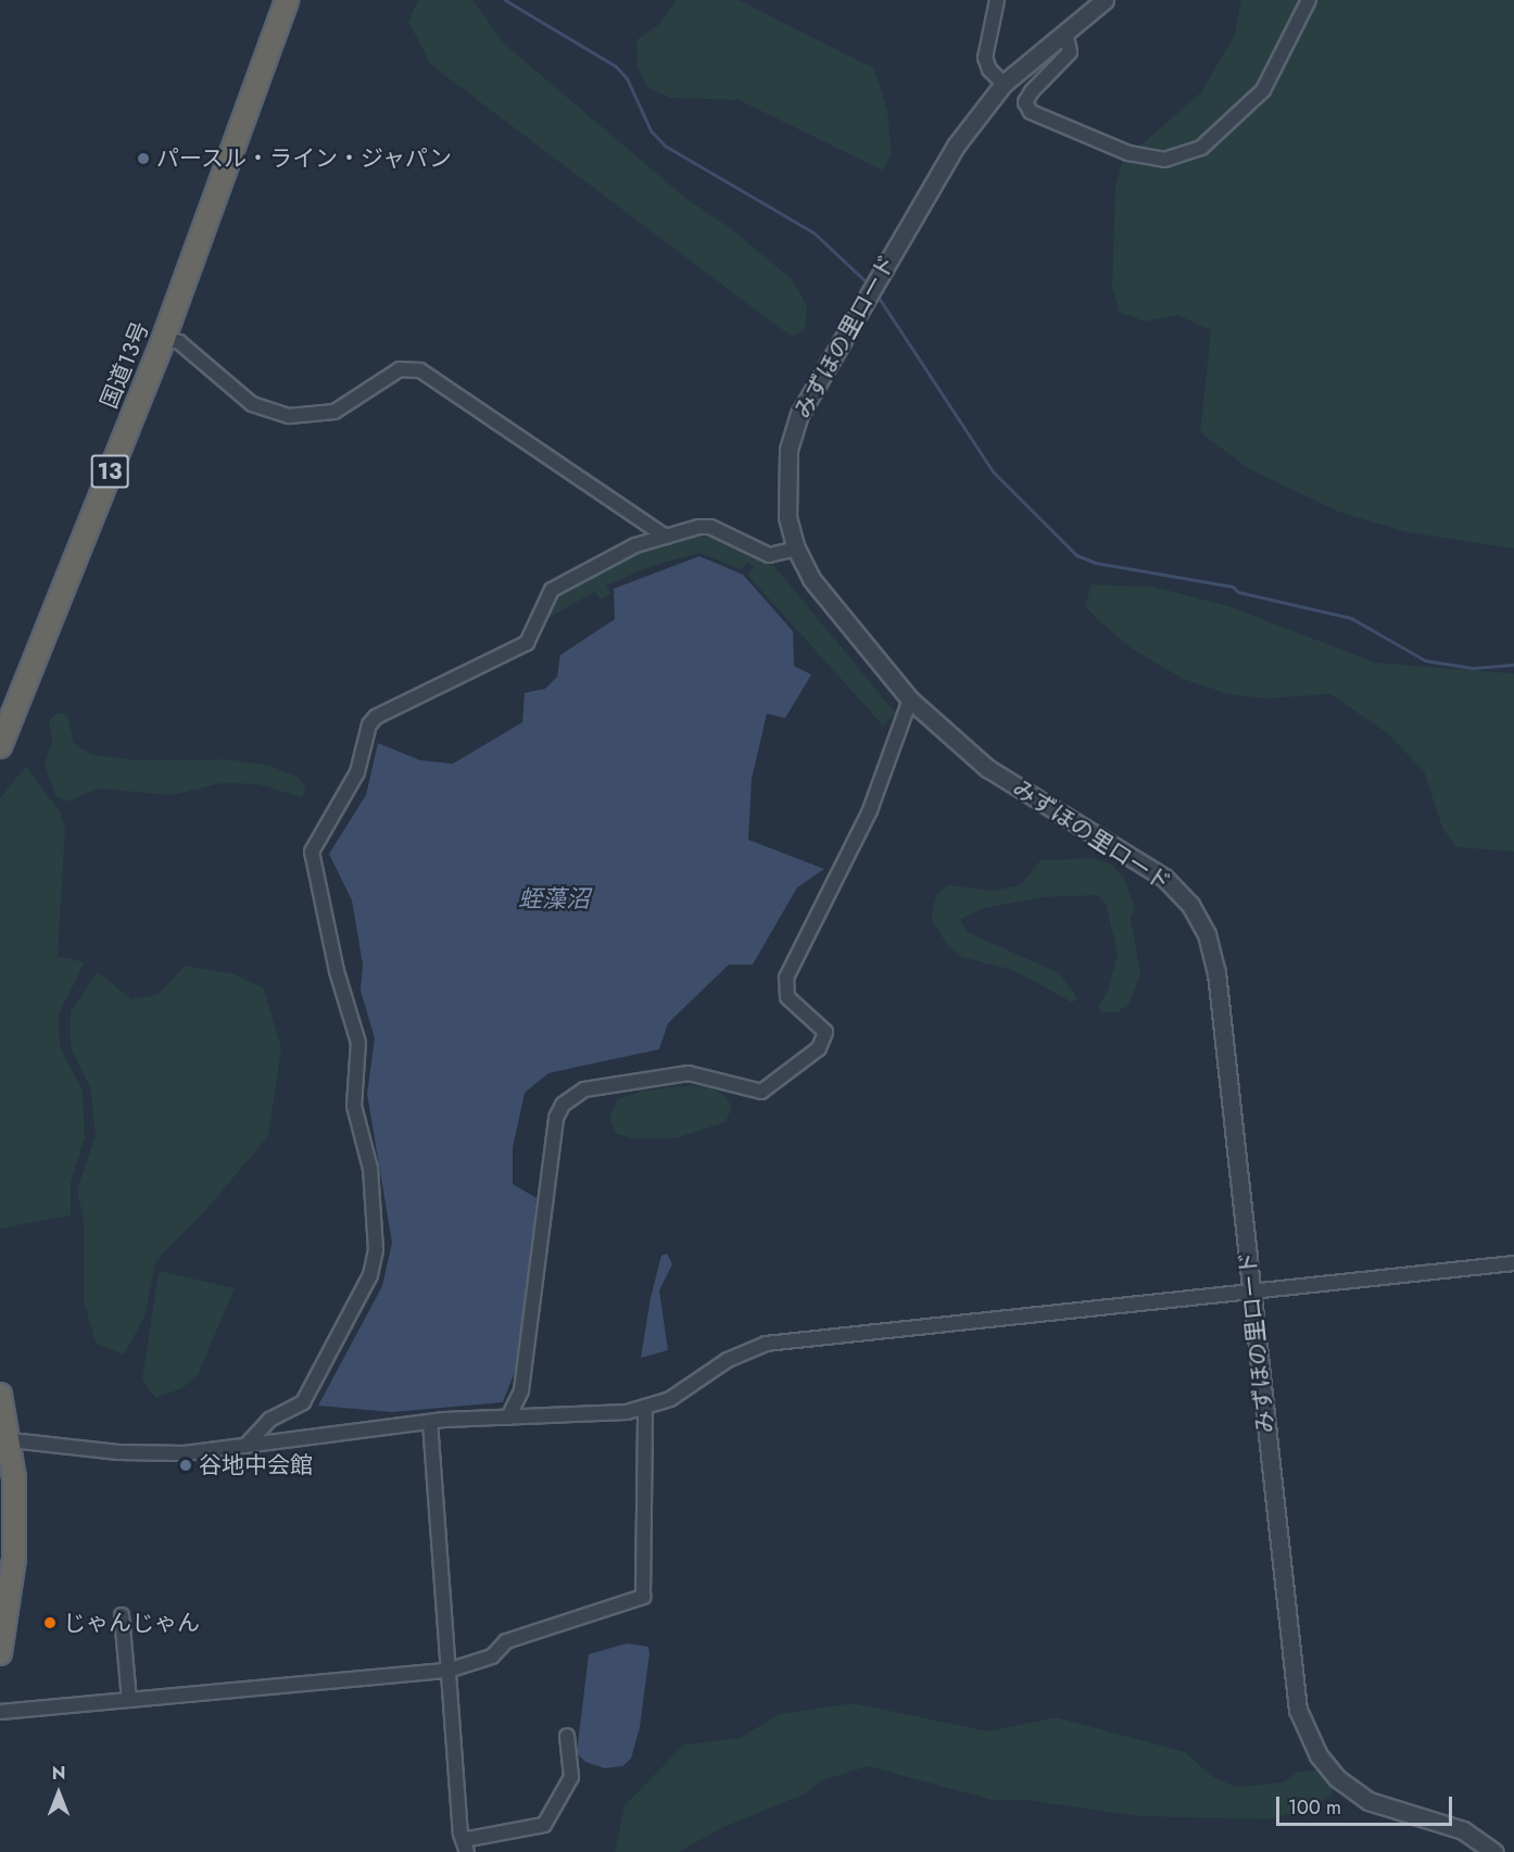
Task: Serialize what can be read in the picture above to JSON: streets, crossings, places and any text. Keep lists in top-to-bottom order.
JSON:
{
  "streets": {
    "highway": ["国道13号", "13"],
    "street": ["みずほの里ロード"]
  },
  "water": ["蛭藻沼"],
  "places": ["パースル・ライン・ジャパン", "谷地中会館", "じゃんじゃん"],
  "scale_bar": "100 m",
  "north": "top"
}
